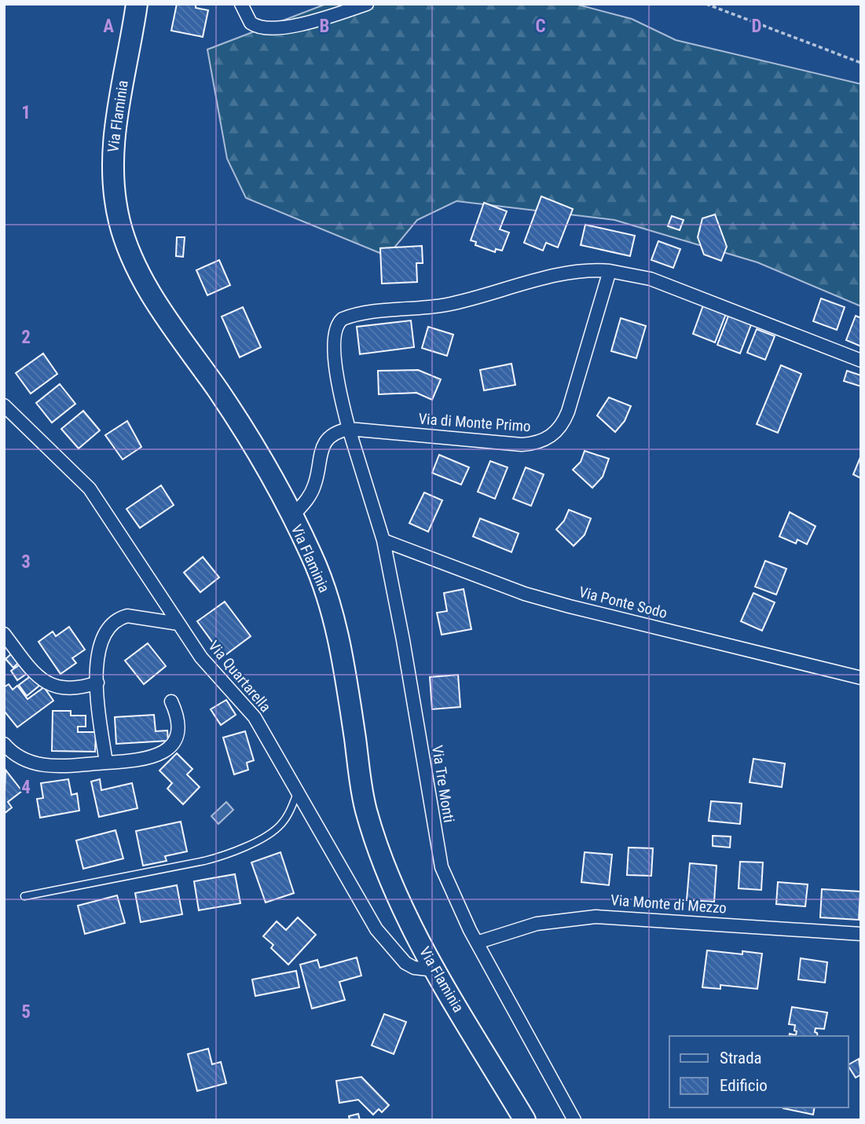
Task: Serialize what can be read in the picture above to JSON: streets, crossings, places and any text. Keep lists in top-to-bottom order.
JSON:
{
  "streets": {
    "main road": ["Via Flaminia"],
    "street": [
      "Via di Monte Primo",
      "Via Ponte Sodo",
      "Via Quartarella",
      "Via Tre Monti",
      "Via Monte di Mezzo"
    ]
  },
  "crossings": [
    ["Via Flaminia", "Via Quartarella"],
    ["Via di Monte Primo", "Via Tre Monti"],
    ["Via Ponte Sodo", "Via Tre Monti"],
    ["Via Tre Monti", "Via Monte di Mezzo"]
  ],
  "legend": ["Strada", "Edificio"],
  "grid": {
    "columns": [
      "A",
      "B",
      "C",
      "D"
    ],
    "rows": [
      "1",
      "2",
      "3",
      "4",
      "5"
    ]
  }
}
